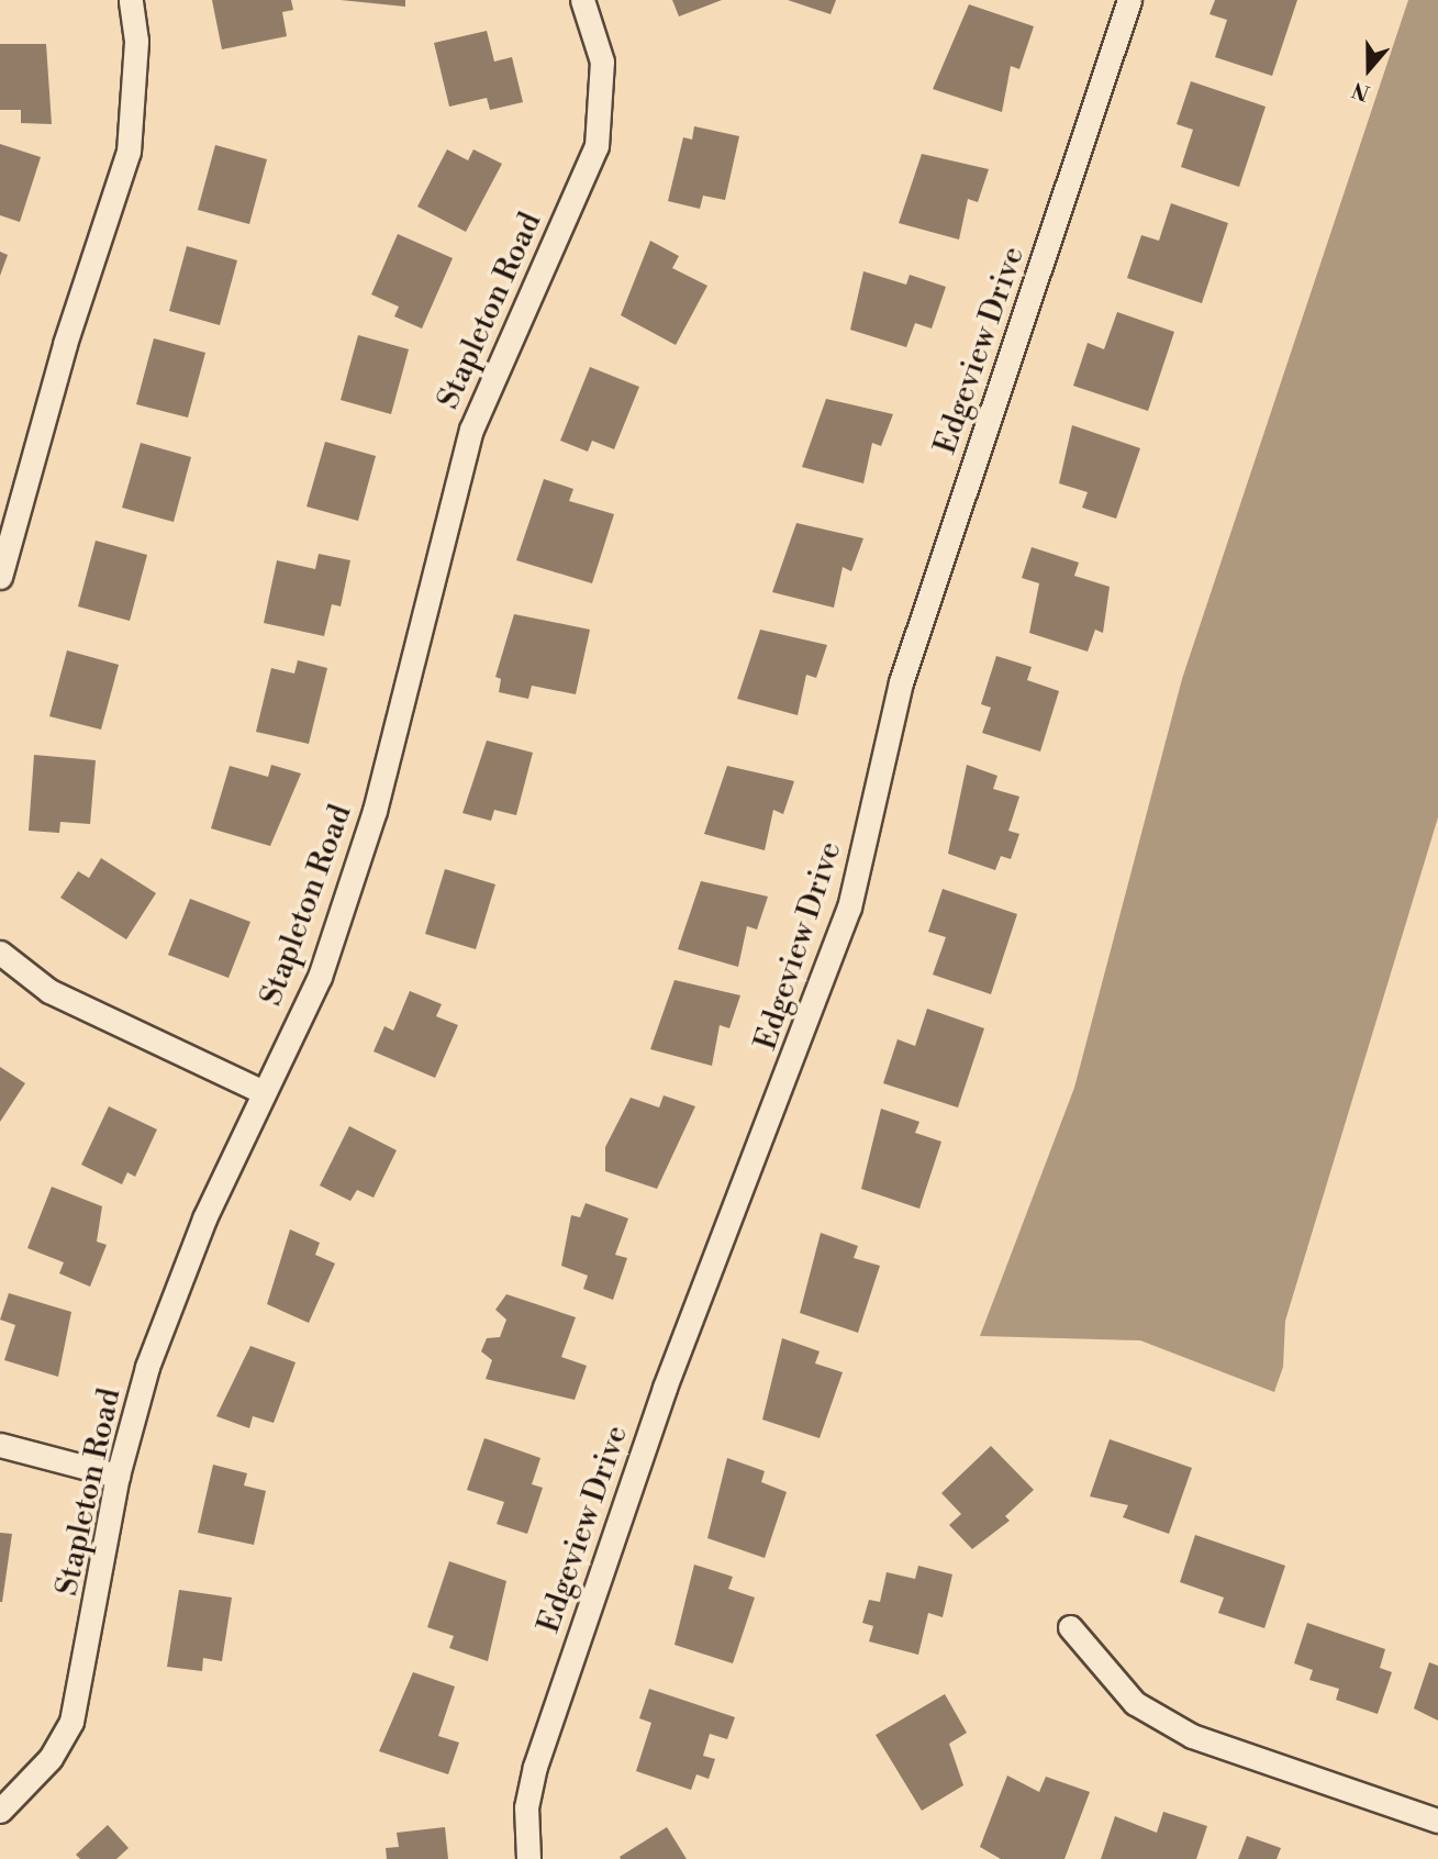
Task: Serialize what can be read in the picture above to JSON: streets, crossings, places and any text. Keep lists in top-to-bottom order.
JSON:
{
  "streets": {
    "street": ["Stapleton Road", "Edgeview Drive"]
  },
  "north": "bottom"
}
